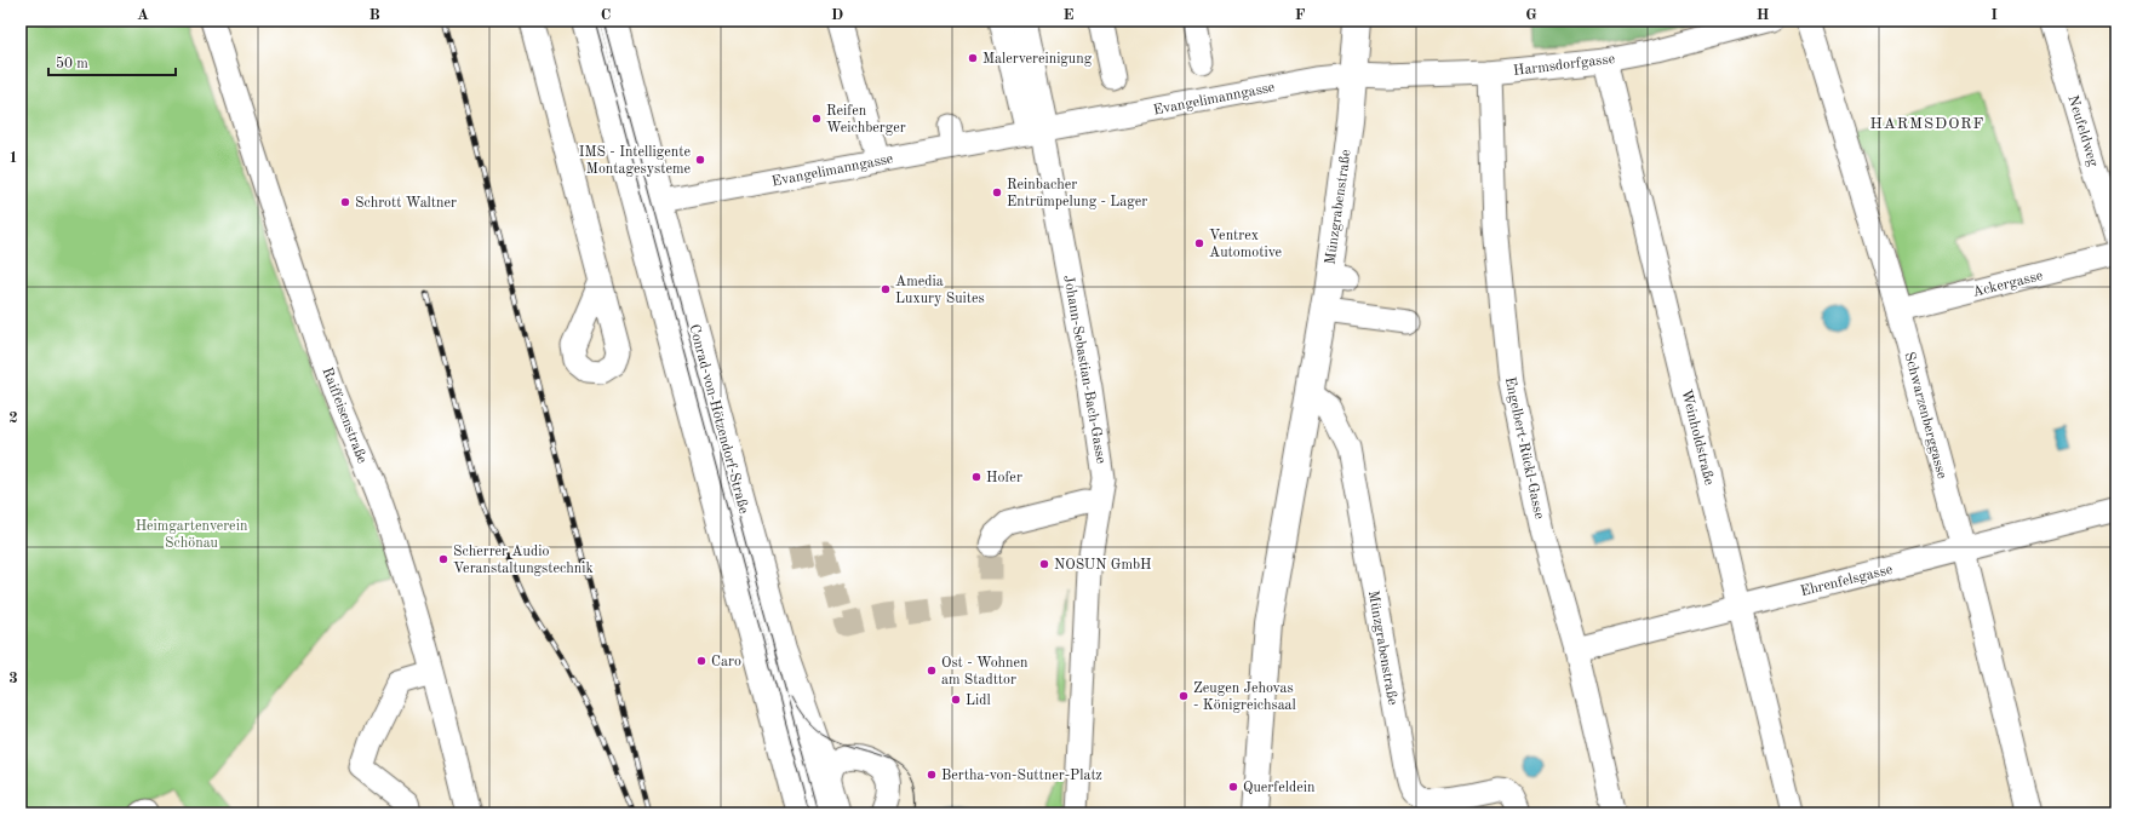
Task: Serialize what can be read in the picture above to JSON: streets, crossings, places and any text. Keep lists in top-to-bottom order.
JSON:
{
  "streets": {
    "main road": ["Münzgrabenstraße", "Conrad-von-Hötzendorf-Straße"],
    "street": [
      "Harmsdorfgasse",
      "Evangelimanngasse",
      "Neufeldweg",
      "Ackergasse",
      "Johann-Sebastian-Bach-Gasse",
      "Raiffeisenstraße",
      "Schwarzenberggasse",
      "Weinholdstraße",
      "Engelbert-Rückl-Gasse",
      "Ehrenfelsgasse"
    ]
  },
  "crossings": [
    ["Harmsdorfgasse", "Evangelimanngasse"],
    ["Harmsdorfgasse", "Münzgrabenstraße"],
    ["Harmsdorfgasse", "Weinholdstraße"],
    ["Harmsdorfgasse", "Engelbert-Rückl-Gasse"],
    ["Evangelimanngasse", "Münzgrabenstraße"],
    ["Evangelimanngasse", "Johann-Sebastian-Bach-Gasse"],
    ["Evangelimanngasse", "Conrad-von-Hötzendorf-Straße"],
    ["Ackergasse", "Schwarzenberggasse"],
    ["Schwarzenberggasse", "Ehrenfelsgasse"],
    ["Weinholdstraße", "Ehrenfelsgasse"],
    ["Engelbert-Rückl-Gasse", "Ehrenfelsgasse"]
  ],
  "districts": ["HARMSDORF"],
  "parks": ["Heimgartenverein Schönau"],
  "places": [
    "Malervereinigung",
    "Reifen Weichberger",
    "IMS - Intelligente Montagesysteme",
    "Reinbacher Entrümpelung - Lager",
    "Schrott Waltner",
    "Ventrex Automotive",
    "Amedia Luxury Suites",
    "Hofer",
    "Scherrer Audio Veranstaltungstechnik",
    "NOSUN GmbH",
    "Caro",
    "Ost - Wohnen am Stadttor",
    "Zeugen Jehovas - Königreichsaal",
    "Lidl",
    "Bertha-von-Suttner-Platz",
    "Querfeldein"
  ],
  "scale_bar": "50 m",
  "grid": {
    "columns": [
      "A",
      "B",
      "C",
      "D",
      "E",
      "F",
      "G",
      "H",
      "I"
    ],
    "rows": ["1", "2", "3"]
  }
}
